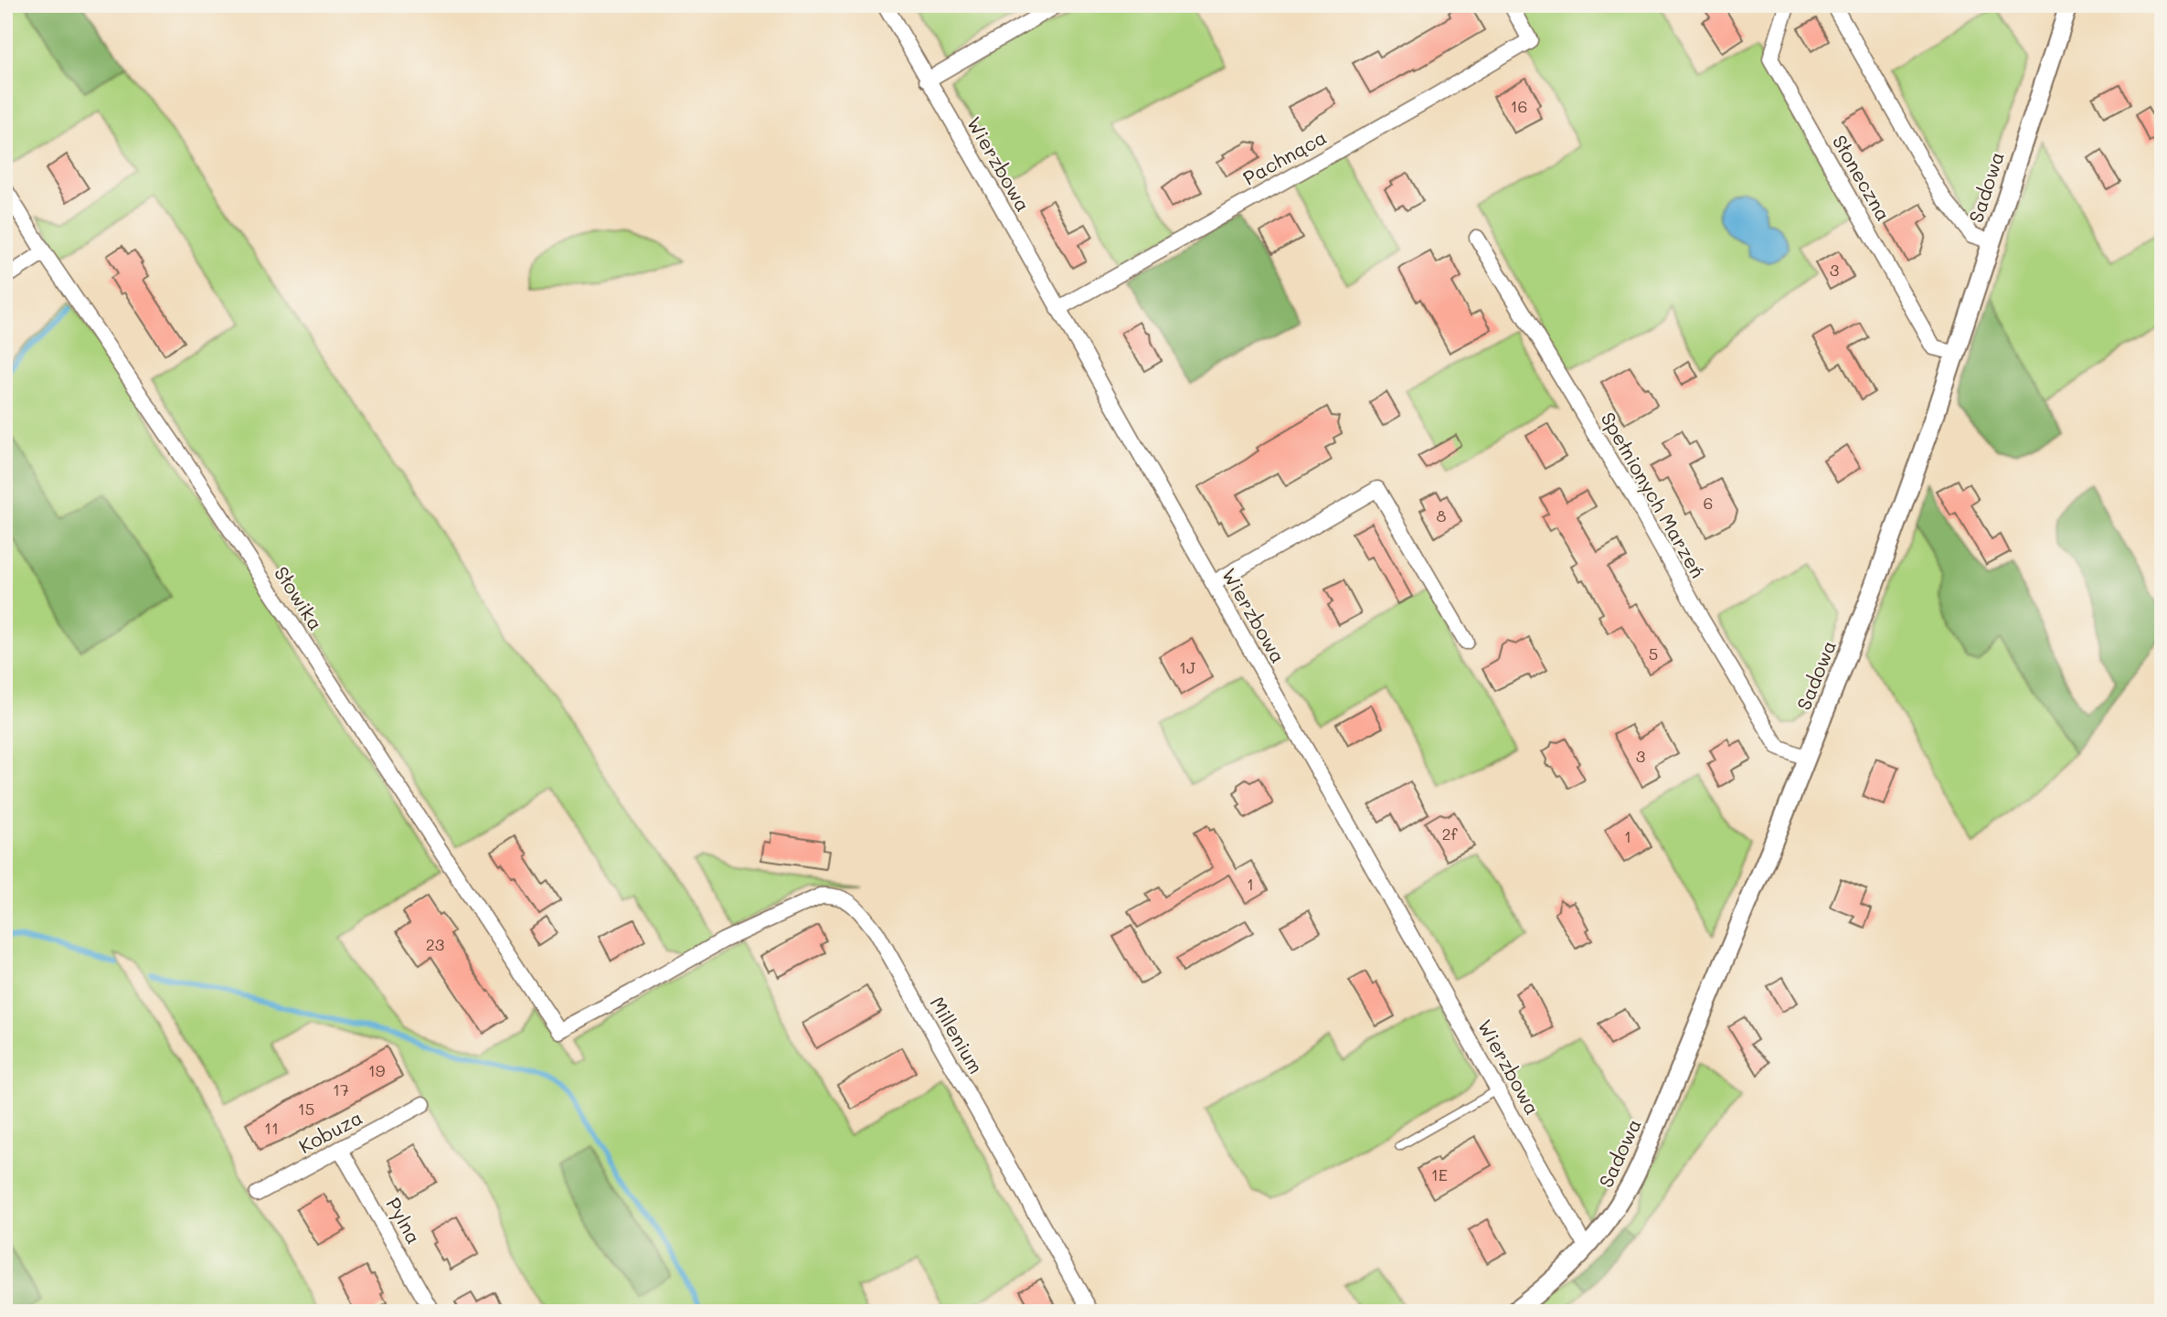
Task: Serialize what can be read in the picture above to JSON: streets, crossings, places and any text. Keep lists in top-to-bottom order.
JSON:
{
  "streets": {
    "street": [
      "Pachnąca",
      "Wierzbowa",
      "Słoneczna",
      "Sadowa",
      "Spełnionych Marzeń",
      "Słowika",
      "Millenium",
      "Kobuza",
      "Pylna"
    ]
  },
  "crossings": [
    ["Pachnąca", "Wierzbowa"],
    ["Wierzbowa", "Sadowa"],
    ["Słoneczna", "Sadowa"],
    ["Sadowa", "Spełnionych Marzeń"],
    ["Słowika", "Millenium"],
    ["Kobuza", "Pylna"]
  ],
  "house_numbers": [
    "16",
    "3",
    "6",
    "8",
    "5",
    "1J",
    "3",
    "2f",
    "1",
    "1",
    "23",
    "19",
    "17",
    "15",
    "11",
    "1E"
  ]
}
